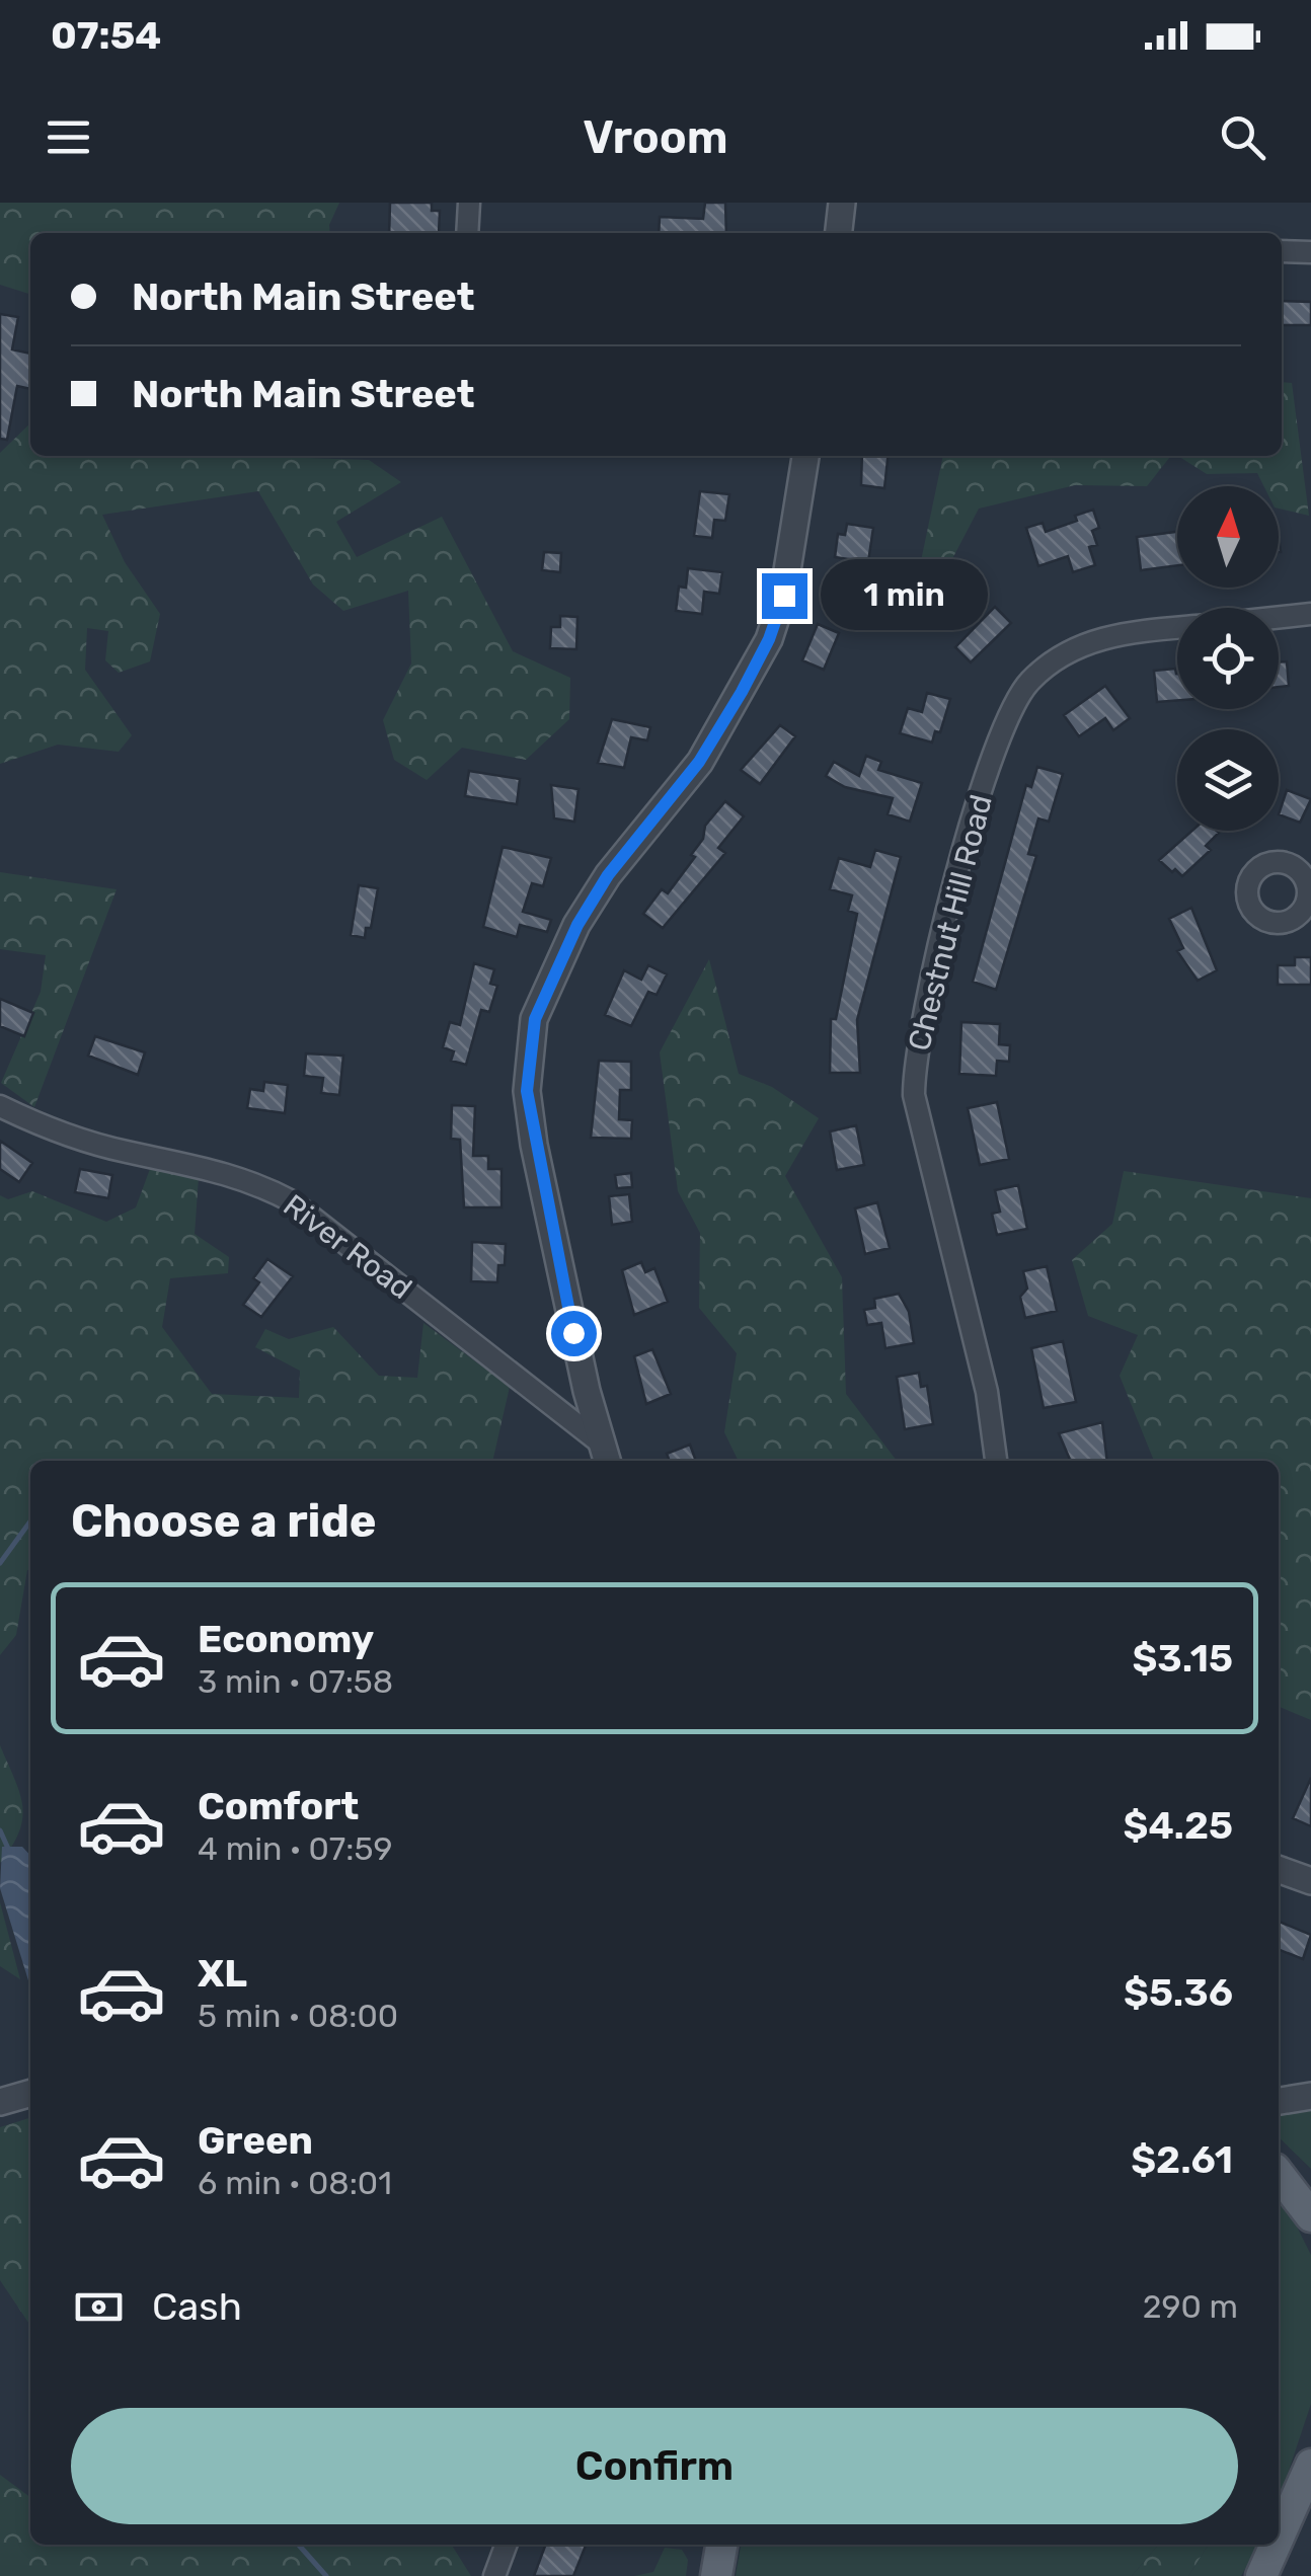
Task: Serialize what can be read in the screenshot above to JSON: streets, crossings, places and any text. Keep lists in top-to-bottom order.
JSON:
{
  "streets": {
    "street": ["Chestnut Hill Road", "River Road"]
  },
  "north": "top",
  "page": {
    "status": "07:54",
    "header": "Vroom",
    "banner": ["North Main Street", "North Main Street"],
    "bubble": "1 min",
    "heading": "Choose a ride",
    "list": [
      {
        "name": "Economy",
        "note": "3 min · 07:58",
        "value": "$3.15"
      },
      {
        "name": "Comfort",
        "note": "4 min · 07:59",
        "value": "$4.25"
      },
      {
        "name": "XL",
        "note": "5 min · 08:00",
        "value": "$5.36"
      },
      {
        "name": "Green",
        "note": "6 min · 08:01",
        "value": "$2.61"
      }
    ],
    "pay": ["Cash", "290 m"],
    "buttons": "Confirm"
  }
}
